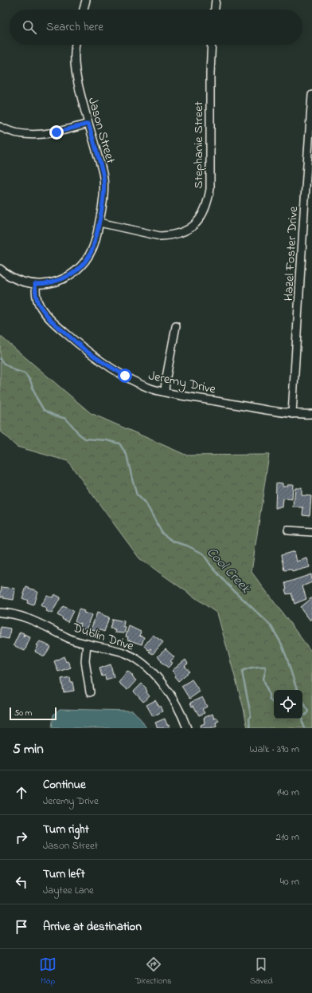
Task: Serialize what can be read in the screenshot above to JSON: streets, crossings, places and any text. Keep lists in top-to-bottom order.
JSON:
{
  "streets": {
    "street": [
      "Jason Street",
      "Stephanie Street",
      "Hazel Foster Drive",
      "Jeremy Drive",
      "Dublin Drive"
    ]
  },
  "crossings": [
    ["Jason Street", "Stephanie Street"],
    ["Jason Street", "Jeremy Drive"],
    ["Hazel Foster Drive", "Jeremy Drive"]
  ],
  "water": ["Cool Creek"],
  "scale_bar": "50 m",
  "page": {
    "search": "Search here",
    "scale": "50 m",
    "heading": ["5 min", "Walk · 390 m"],
    "list": [
      ["Continue", "Jeremy Drive", "140 m"],
      ["Turn right", "Jason Street", "210 m"],
      ["Turn left", "Jaytee Lane", "40 m"],
      "Arrive at destination"
    ],
    "nav": ["Map", "Directions", "Saved"]
  }
}
